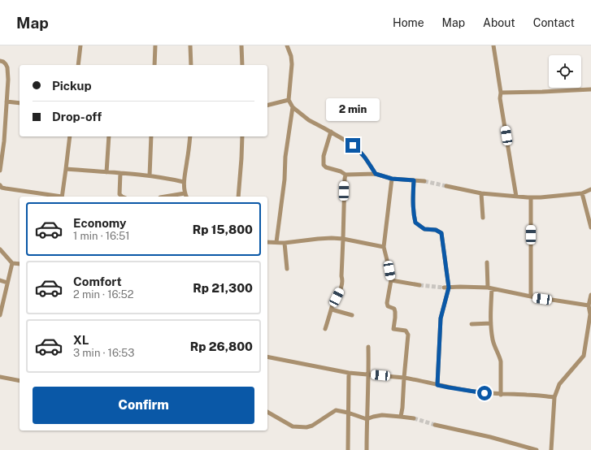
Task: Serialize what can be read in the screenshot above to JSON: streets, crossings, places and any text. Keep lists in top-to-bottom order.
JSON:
{
  "page": {
    "header": "Map",
    "nav": [
      "Home",
      "Map",
      "About",
      "Contact"
    ],
    "banner": ["Pickup", "Drop-off"],
    "bubble": "2 min",
    "list": [
      {
        "name": "Economy",
        "note": "1 min · 16:51",
        "value": "Rp 15,800"
      },
      {
        "name": "Comfort",
        "note": "2 min · 16:52",
        "value": "Rp 21,300"
      },
      {
        "name": "XL",
        "note": "3 min · 16:53",
        "value": "Rp 26,800"
      }
    ],
    "buttons": "Confirm"
  }
}
